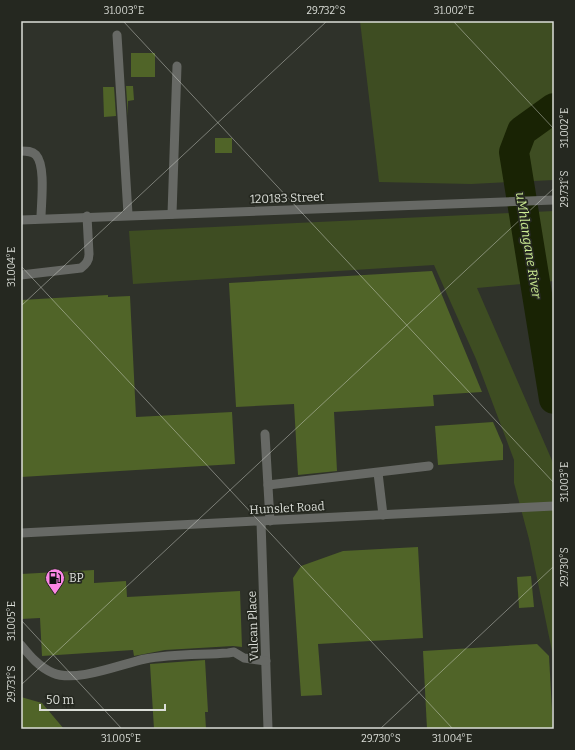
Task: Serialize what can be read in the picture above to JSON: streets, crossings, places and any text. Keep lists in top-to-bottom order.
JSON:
{
  "streets": {
    "lane": ["120183 Street", "Hunslet Road", "Vulcan Place"]
  },
  "crossings": [
    ["Hunslet Road", "Vulcan Place"]
  ],
  "water": ["uMhlangane River"],
  "places": {
    "fuel station": ["BP"]
  },
  "scale_bar": "50 m",
  "coordinates": [
    "31.003°E",
    "29.732°S",
    "31.002°E",
    "29.731°S",
    "31.004°E",
    "29.730°S",
    "31.005°E"
  ]
}
